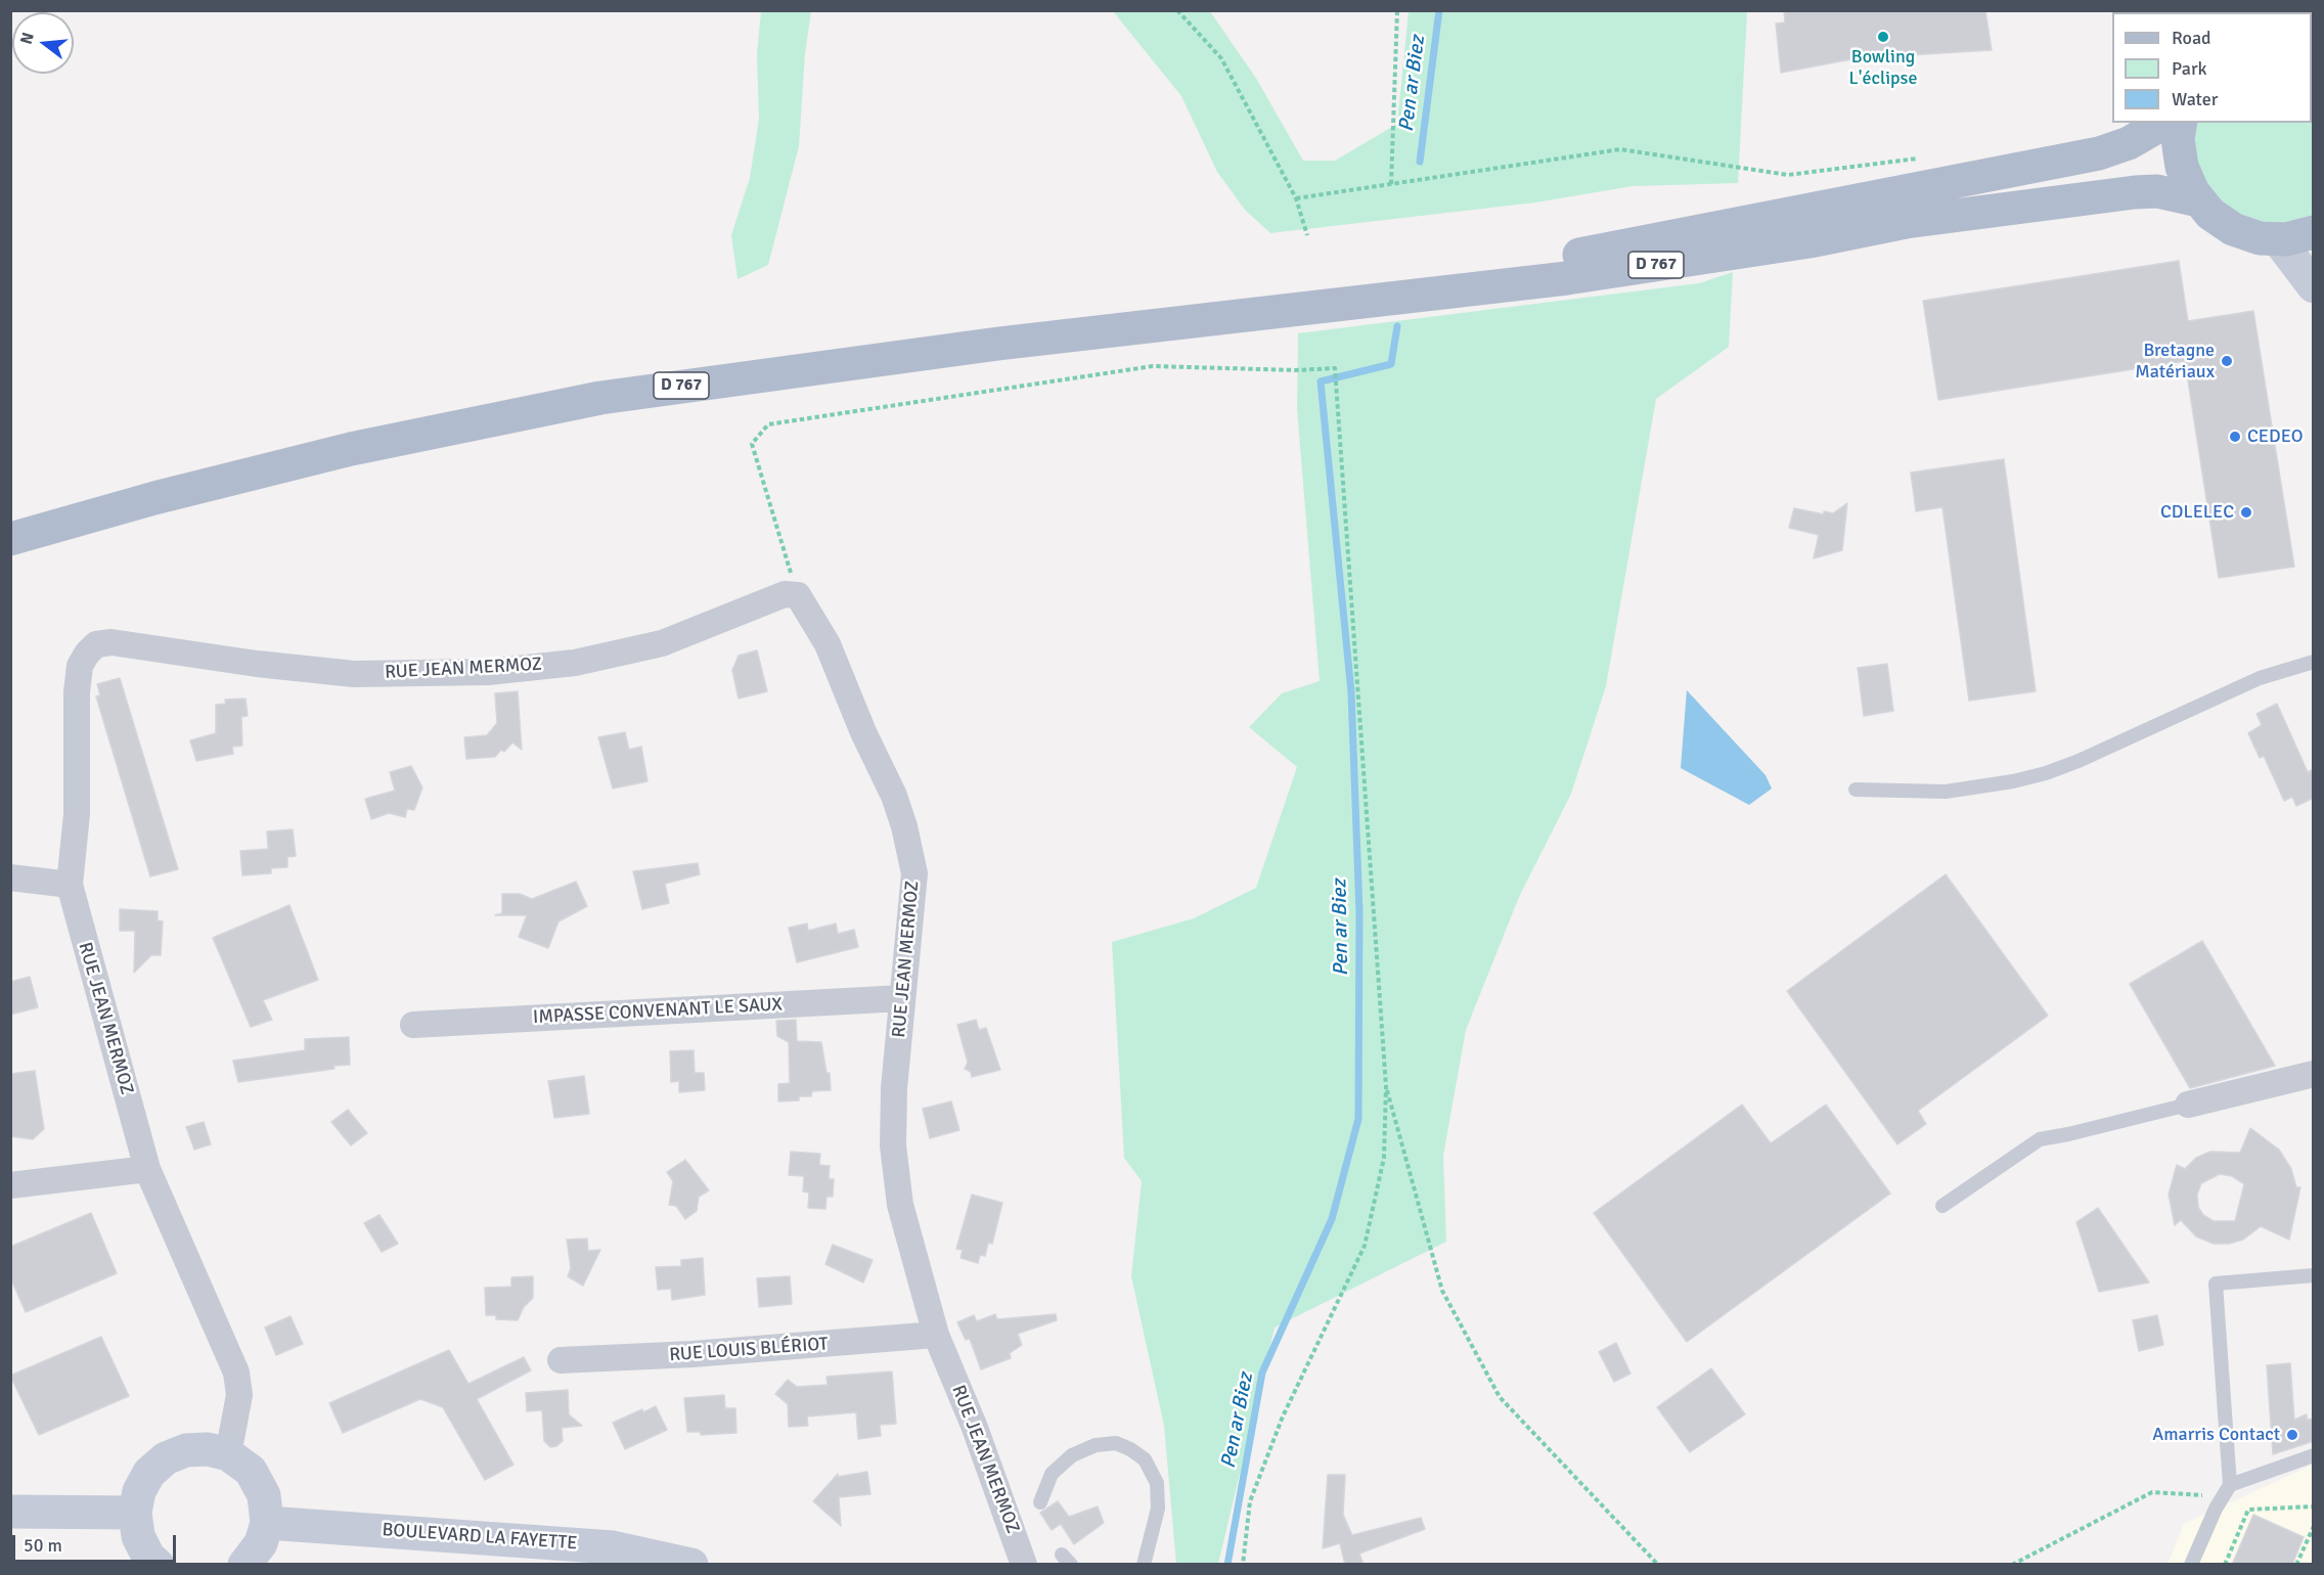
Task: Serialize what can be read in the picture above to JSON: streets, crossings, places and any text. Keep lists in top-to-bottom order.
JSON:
{
  "streets": {
    "main road": ["D 767", "BOULEVARD LA FAYETTE"],
    "street": ["RUE JEAN MERMOZ", "IMPASSE CONVENANT LE SAUX", "RUE LOUIS BLÉRIOT"]
  },
  "crossings": [
    ["RUE JEAN MERMOZ", "IMPASSE CONVENANT LE SAUX"],
    ["RUE JEAN MERMOZ", "RUE LOUIS BLÉRIOT"]
  ],
  "water": ["Pen ar Biez"],
  "places": [
    "Bowling L'éclipse",
    "Bretagne Matériaux",
    "CEDEO",
    "CDLELEC",
    "Amarris Contact"
  ],
  "legend": ["Road", "Park", "Water"],
  "scale_bar": "50 m",
  "north": "left"
}
